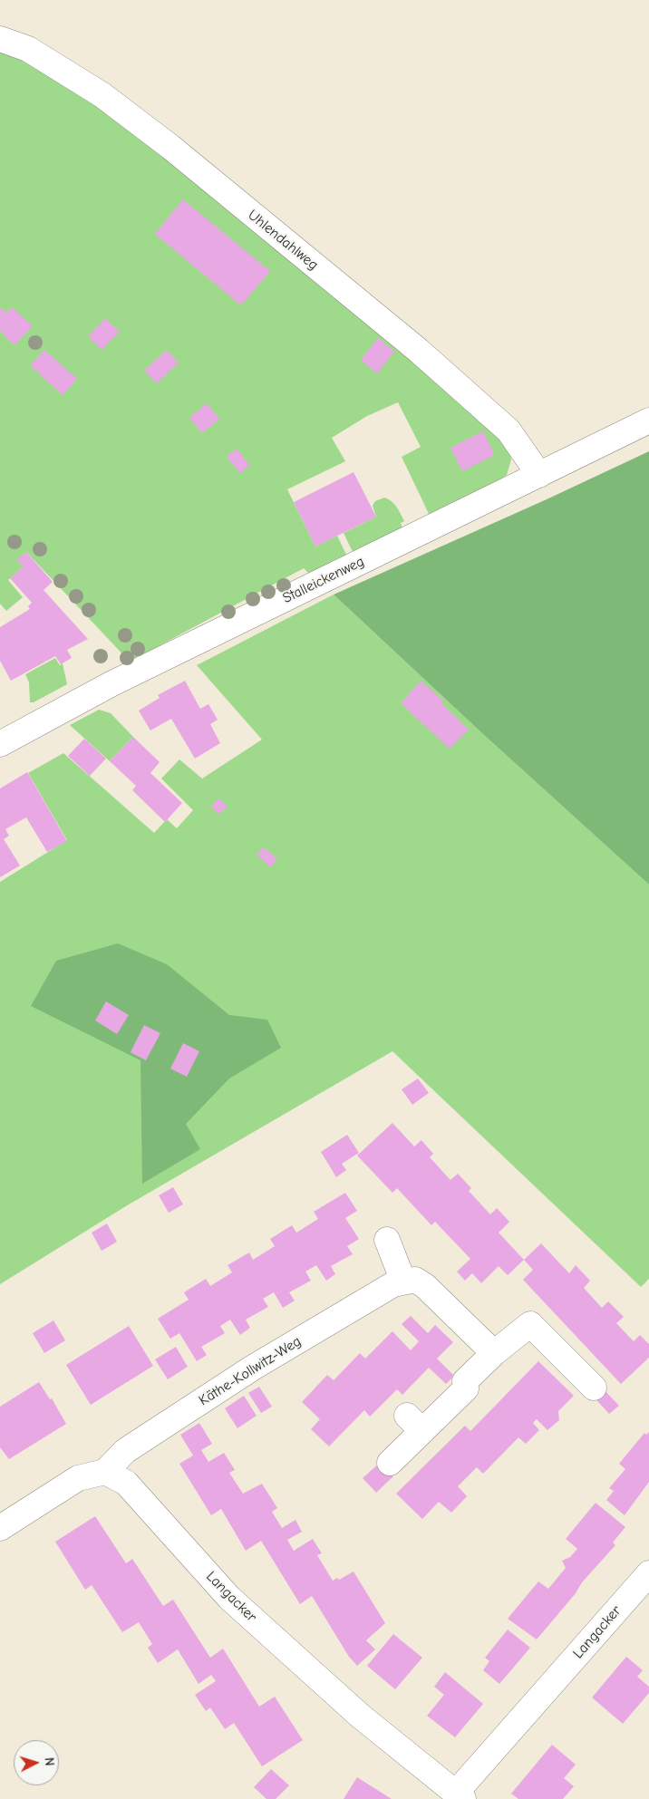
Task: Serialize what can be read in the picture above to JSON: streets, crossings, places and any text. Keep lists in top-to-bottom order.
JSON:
{
  "streets": {
    "street": [
      "Uhlendahlweg",
      "Stalleickenweg",
      "Käthe-Kollwitz-Weg",
      "Langacker"
    ]
  },
  "crossings": [
    ["Uhlendahlweg", "Stalleickenweg"],
    ["Käthe-Kollwitz-Weg", "Langacker"]
  ],
  "north": "right"
}
